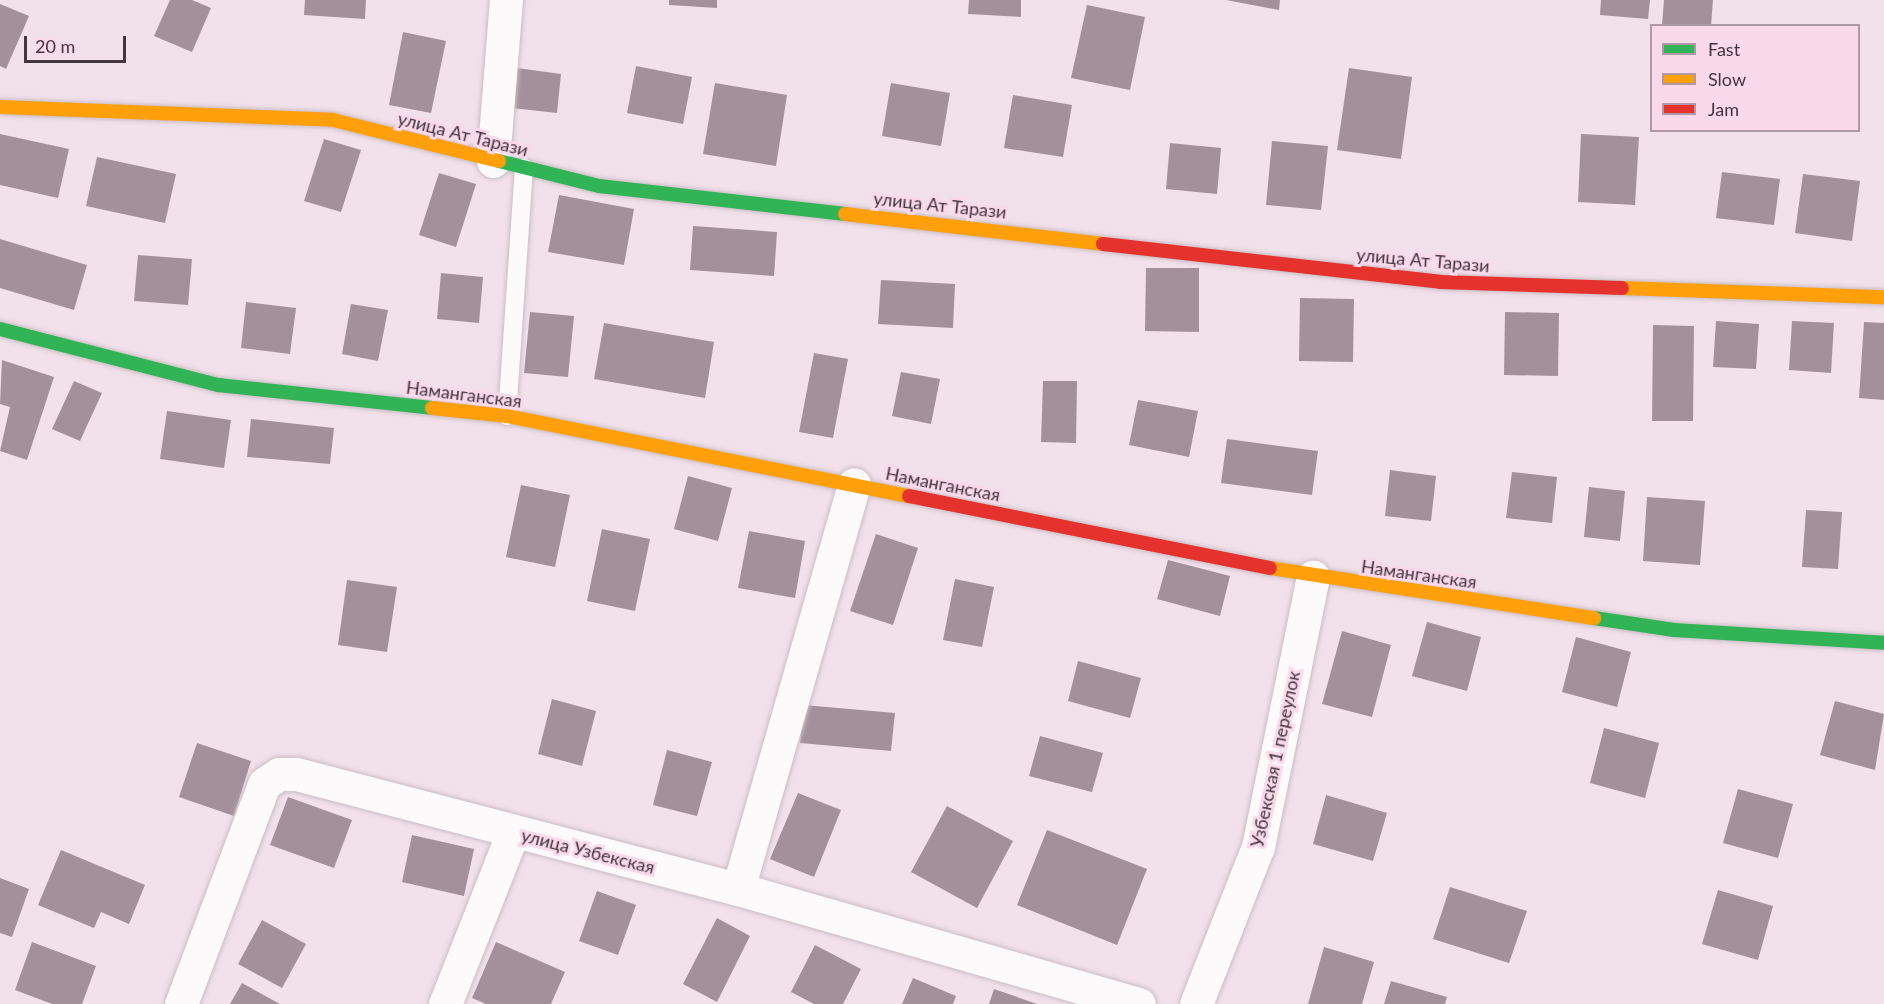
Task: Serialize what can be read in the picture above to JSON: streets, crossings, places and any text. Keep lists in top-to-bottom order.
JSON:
{
  "streets": {
    "street": [
      "улица Ат Тарази",
      "Наманганская",
      "Узбекская 1 переулок",
      "улица Узбекская"
    ]
  },
  "crossings": [
    ["Наманганская", "Узбекская 1 переулок"]
  ],
  "legend": ["Fast", "Slow", "Jam"],
  "scale_bar": "20 m"
}
